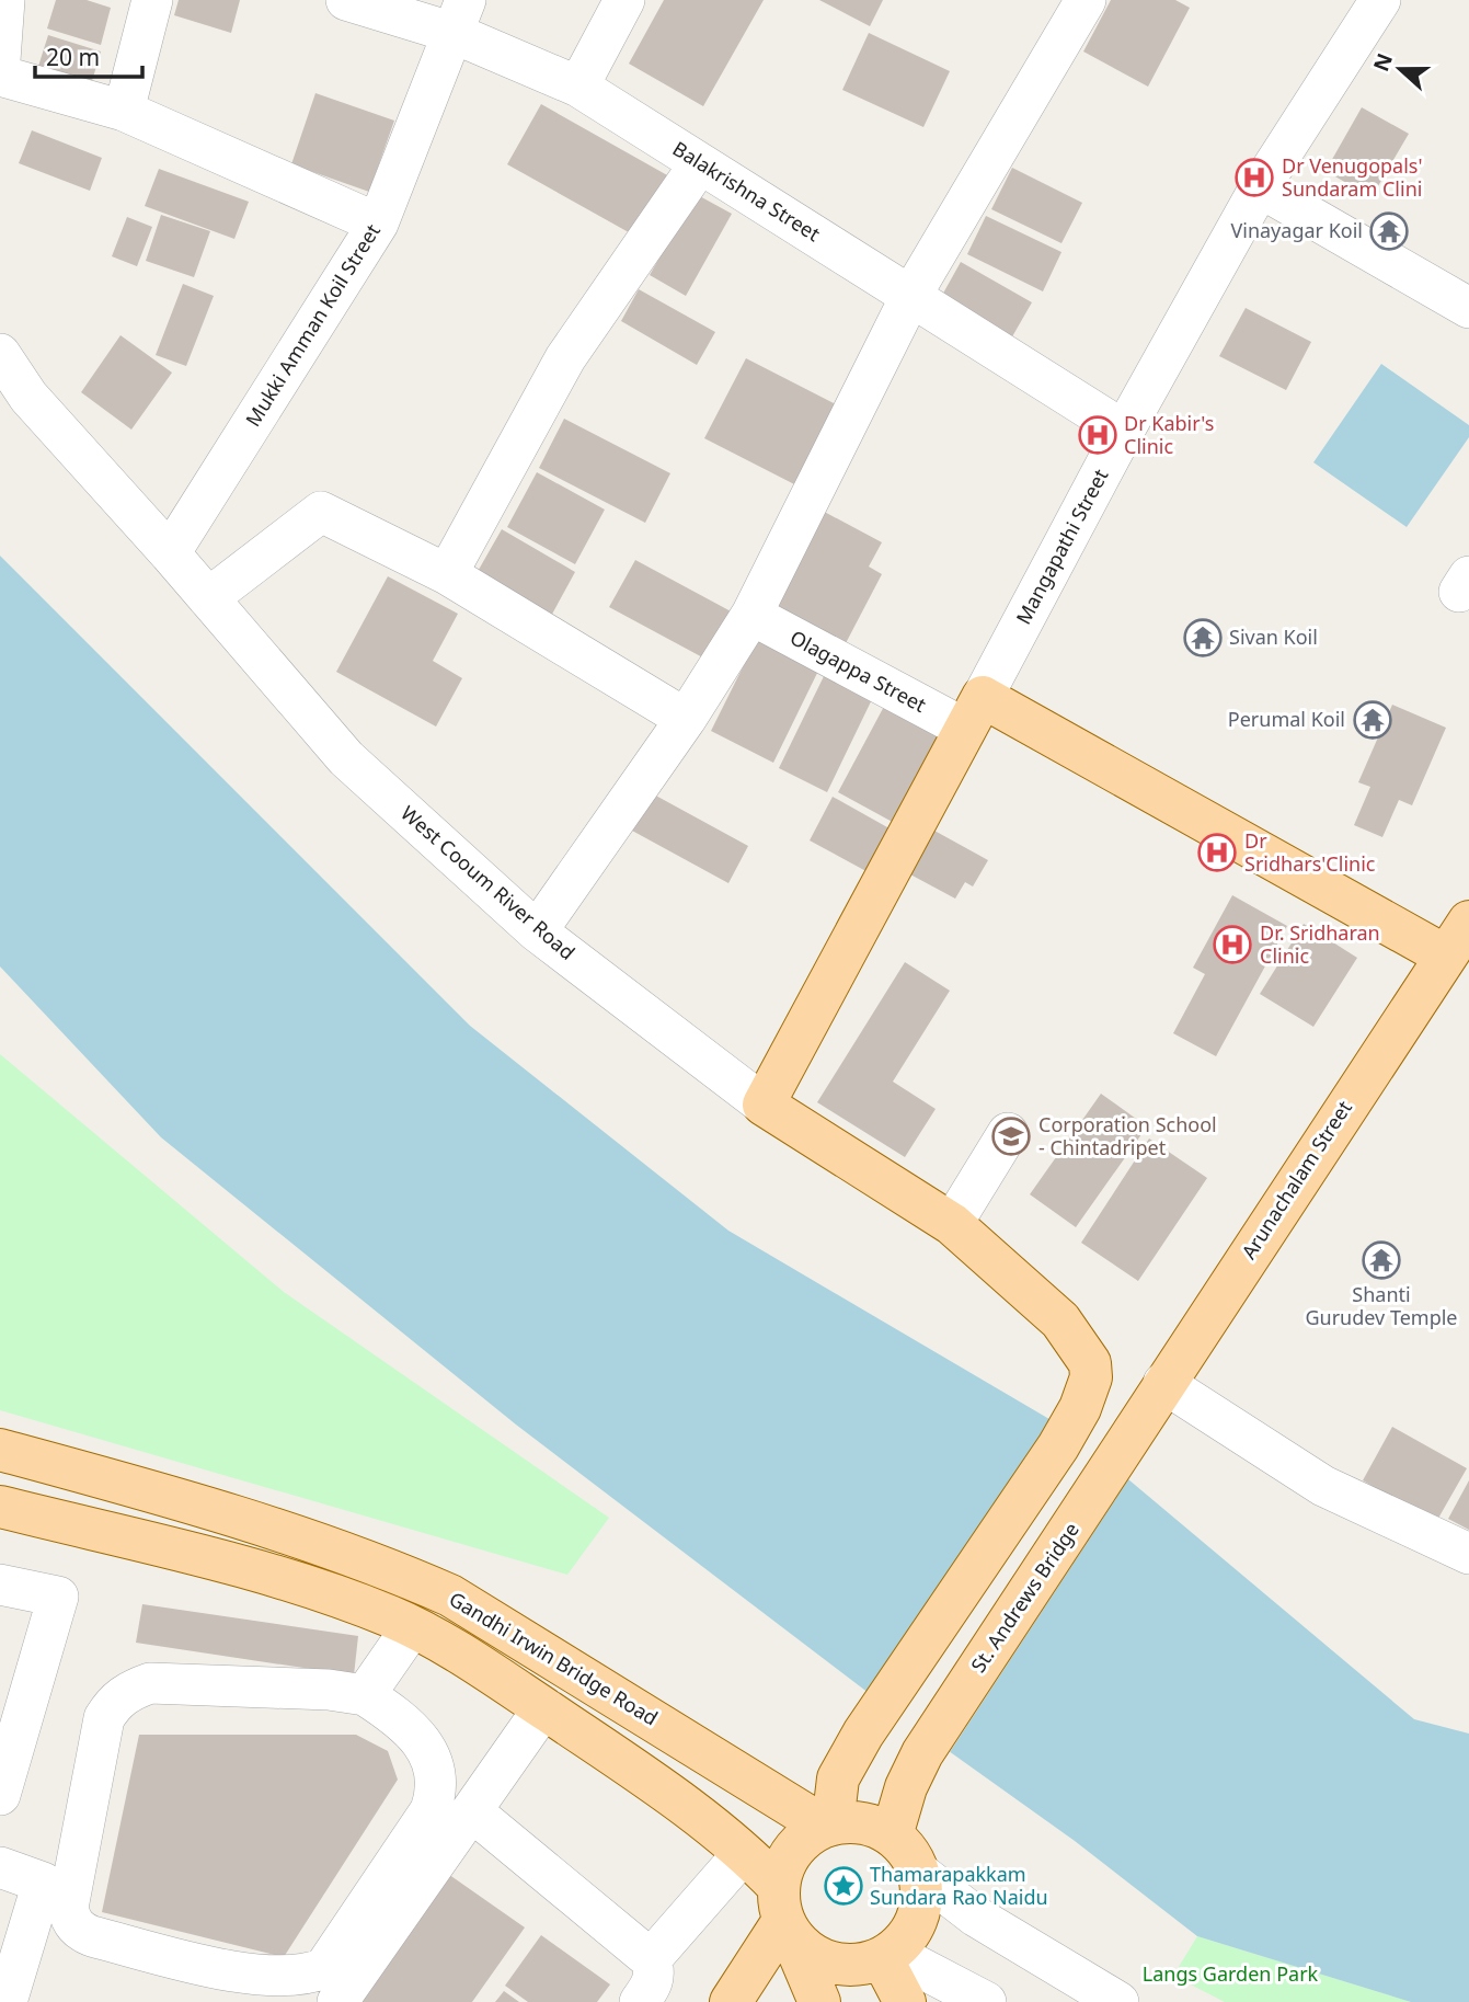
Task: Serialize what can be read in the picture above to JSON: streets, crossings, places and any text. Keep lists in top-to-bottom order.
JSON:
{
  "streets": {
    "main road": [
      "Mangapathi Street",
      "West Cooum River Road",
      "Arunachalam Street",
      "St. Andrews Bridge",
      "Gandhi Irwin Bridge Road"
    ],
    "street": ["Balakrishna Street", "Mukki Amman Koil Street", "Olagappa Street"]
  },
  "crossings": [
    ["Balakrishna Street", "Mukki Amman Koil Street"],
    ["Balakrishna Street", "Mangapathi Street"],
    ["Mukki Amman Koil Street", "West Cooum River Road"],
    ["Mangapathi Street", "Olagappa Street"],
    ["Mangapathi Street", "West Cooum River Road"],
    ["Arunachalam Street", "St. Andrews Bridge"],
    ["St. Andrews Bridge", "Gandhi Irwin Bridge Road"]
  ],
  "parks": ["Langs Garden Park"],
  "places": {
    "hospital": [
      "Dr Venugopals' Sundaram Clini",
      "Dr Kabir's Clinic",
      "Dr Sridhars'Clinic",
      "Dr. Sridharan Clinic"
    ],
    "temple": [
      "Vinayagar Koil",
      "Sivan Koil",
      "Perumal Koil",
      "Shanti Gurudev Temple"
    ],
    "school or university": ["Corporation School - Chintadripet"],
    "place": ["Thamarapakkam Sundara Rao Naidu"]
  },
  "scale_bar": "20 m",
  "north": "left"
}
